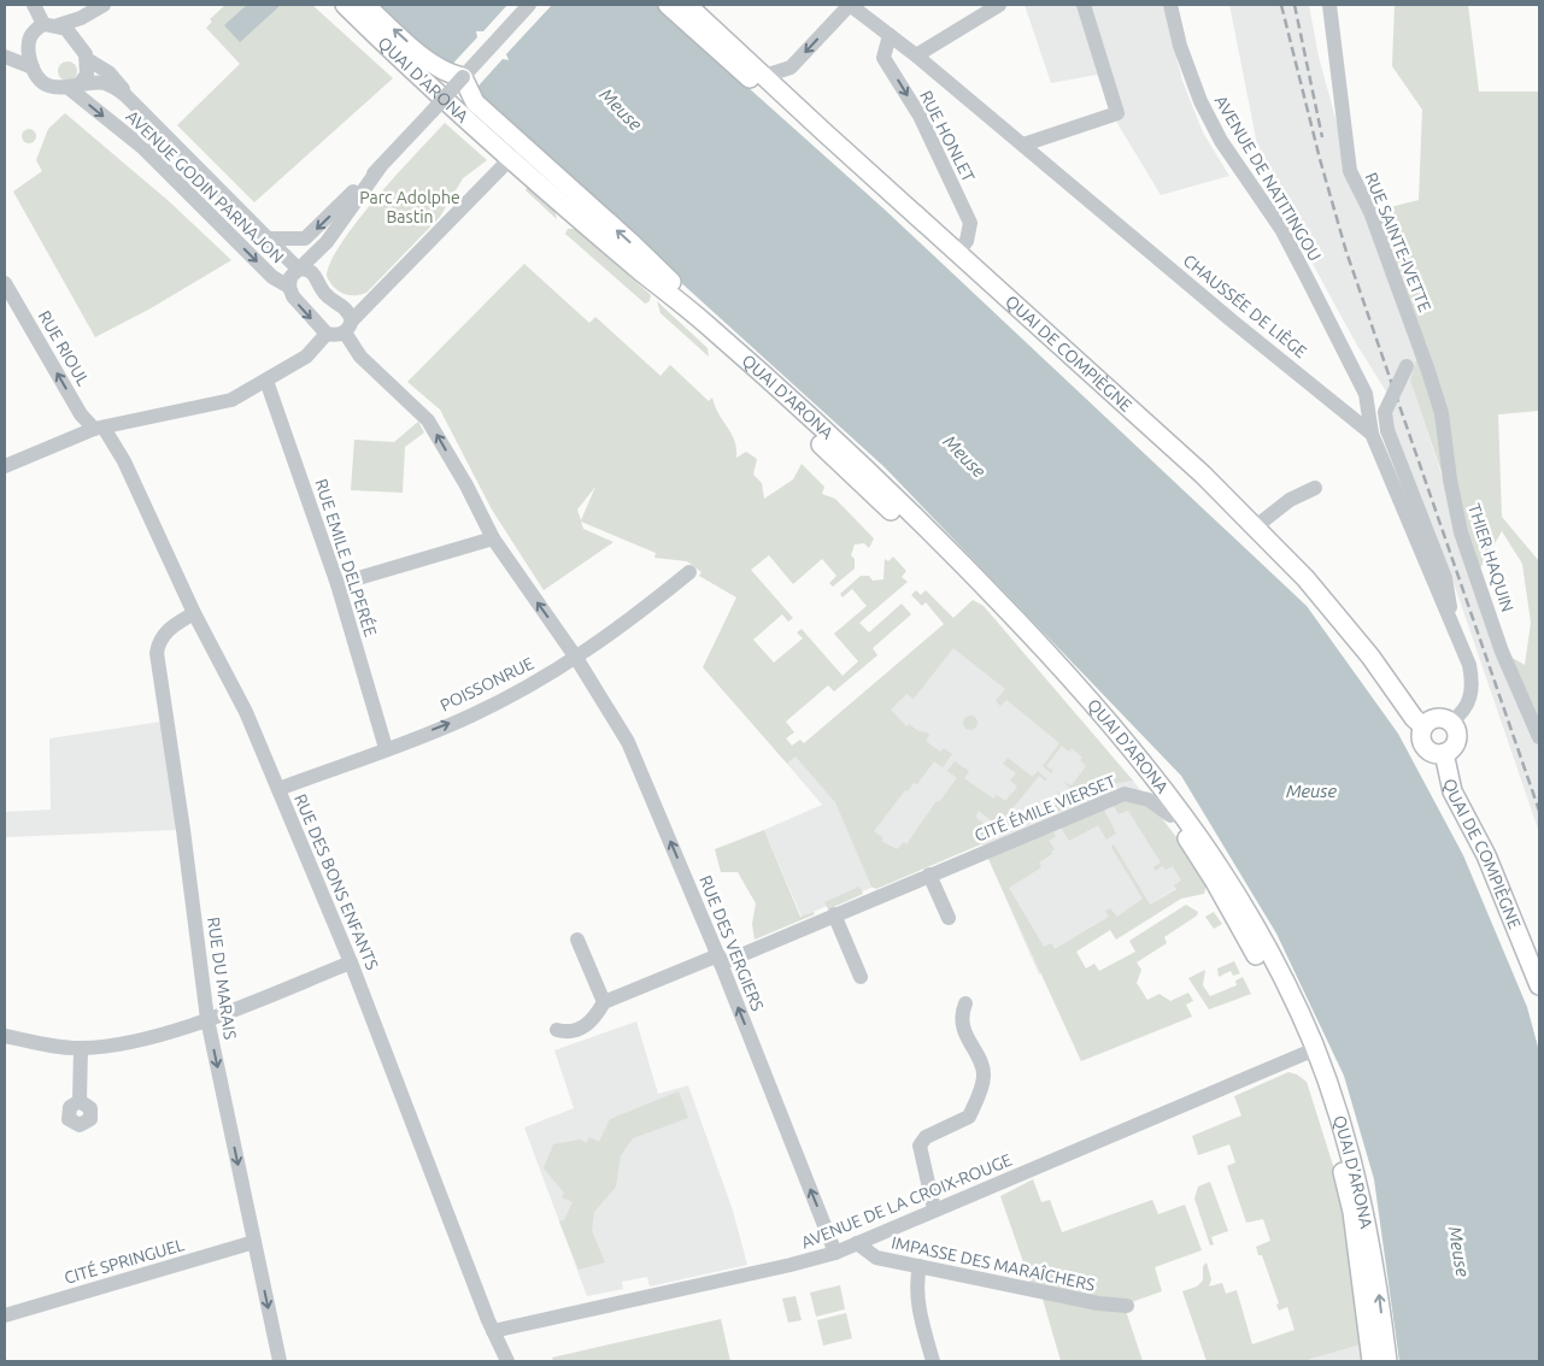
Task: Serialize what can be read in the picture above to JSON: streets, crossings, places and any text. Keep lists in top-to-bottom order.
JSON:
{
  "streets": {
    "main road": ["QUAI D'ARONA", "QUAI DE COMPIÈGNE"],
    "street": [
      "RUE HONLET",
      "AVENUE DE NATITINGOU",
      "AVENUE GODIN PARNAJON",
      "RUE SAINTE-IVETTE",
      "CHAUSSÉE DE LIÈGE",
      "RUE RIOUL",
      "RUE EMILE DELPERÉE",
      "THIER HAQUIN",
      "POISSONRUE",
      "CITÉ ÉMILE VIERSET",
      "RUE DES BONS ENFANTS",
      "RUE DES VERGIERS",
      "RUE DU MARAIS",
      "AVENUE DE LA CROIX-ROUGE",
      "CITÉ SPRINGUEL",
      "IMPASSE DES MARAÎCHERS"
    ]
  },
  "crossings": [
    ["QUAI D'ARONA", "CITÉ ÉMILE VIERSET"],
    ["QUAI D'ARONA", "AVENUE DE LA CROIX-ROUGE"],
    ["RUE HONLET", "CHAUSSÉE DE LIÈGE"],
    ["RUE HONLET", "QUAI DE COMPIÈGNE"],
    ["AVENUE DE NATITINGOU", "CHAUSSÉE DE LIÈGE"],
    ["AVENUE GODIN PARNAJON", "RUE DES VERGIERS"],
    ["RUE SAINTE-IVETTE", "THIER HAQUIN"],
    ["RUE RIOUL", "RUE DES BONS ENFANTS"],
    ["RUE EMILE DELPERÉE", "POISSONRUE"],
    ["POISSONRUE", "RUE DES BONS ENFANTS"],
    ["POISSONRUE", "RUE DES VERGIERS"],
    ["CITÉ ÉMILE VIERSET", "RUE DES VERGIERS"],
    ["RUE DES BONS ENFANTS", "RUE DU MARAIS"],
    ["RUE DES BONS ENFANTS", "AVENUE DE LA CROIX-ROUGE"],
    ["RUE DES VERGIERS", "AVENUE DE LA CROIX-ROUGE"],
    ["RUE DU MARAIS", "CITÉ SPRINGUEL"],
    ["AVENUE DE LA CROIX-ROUGE", "IMPASSE DES MARAÎCHERS"]
  ],
  "one_way": [
    "RUE HONLET",
    "RUE RIOUL",
    "POISSONRUE",
    "RUE DES VERGIERS",
    "RUE DU MARAIS"
  ],
  "water": ["Meuse"],
  "parks": ["Parc Adolphe Bastin"]
}
